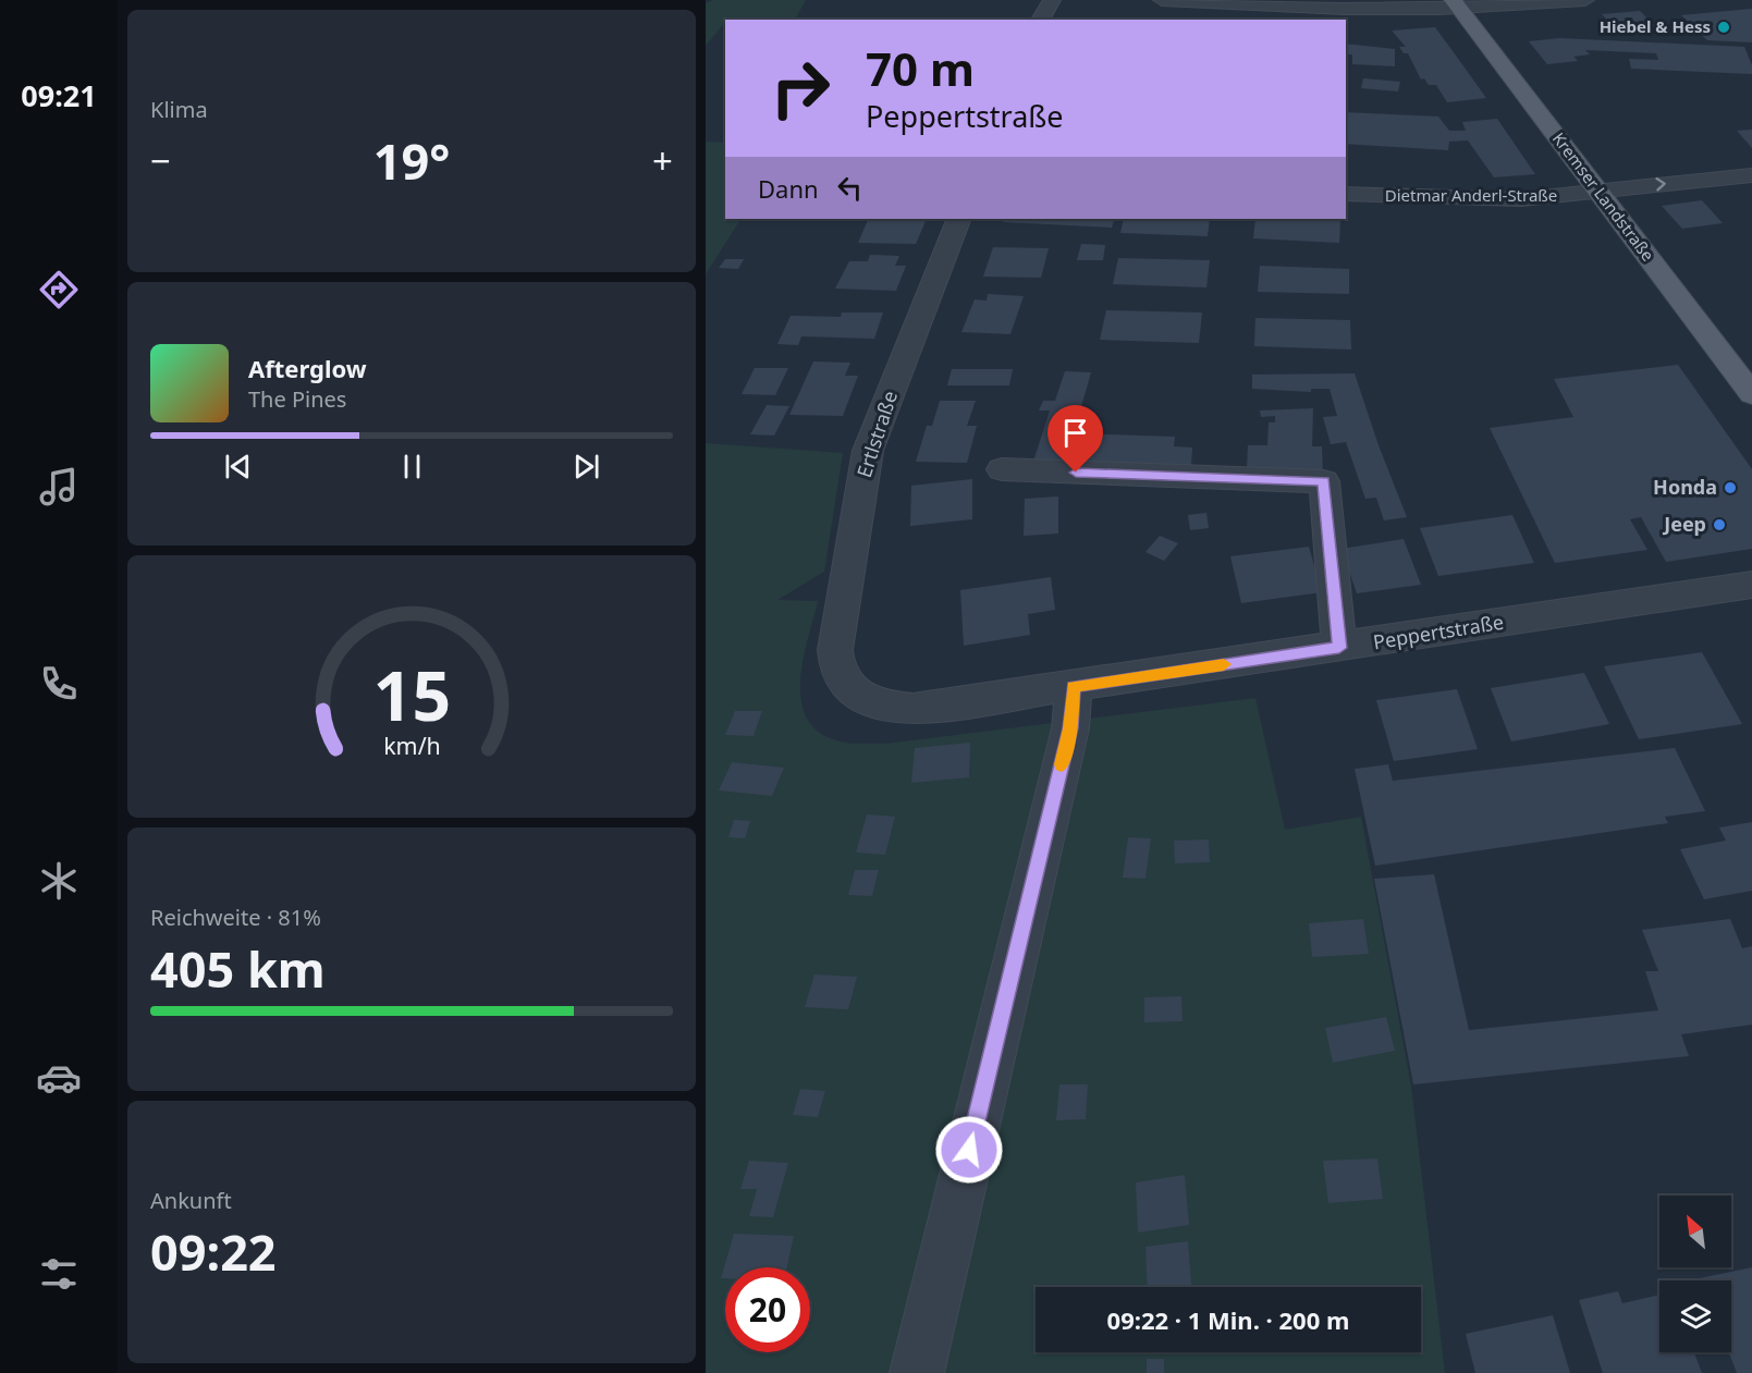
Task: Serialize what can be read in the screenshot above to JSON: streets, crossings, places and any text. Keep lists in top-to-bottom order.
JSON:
{
  "streets": {
    "main road": ["Kremser Landstraße"],
    "street": ["Dietmar Anderl-Straße", "Ertlstraße", "Peppertstraße"]
  },
  "crossings": [
    ["Dietmar Anderl-Straße", "Kremser Landstraße"],
    ["Ertlstraße", "Peppertstraße"]
  ],
  "one_way": ["Dietmar Anderl-Straße"],
  "places": ["Hiebel & Hess", "Honda", "Jeep"],
  "north": "top left",
  "page": {
    "tabs": "09:21",
    "tile": [
      "Klima",
      ["Reichweite · 81%", "405 km"],
      ["Ankunft", "09:22"]
    ],
    "turn": ["70 m", "Peppertstraße"],
    "heat": ["−", "19°", "+"],
    "then": "Dann",
    "song": ["Afterglow", "The Pines"],
    "limit": "20",
    "trip": "09:22 · 1 Min. · 200 m",
    "gauge": ["15", "km/h"]
  }
}
